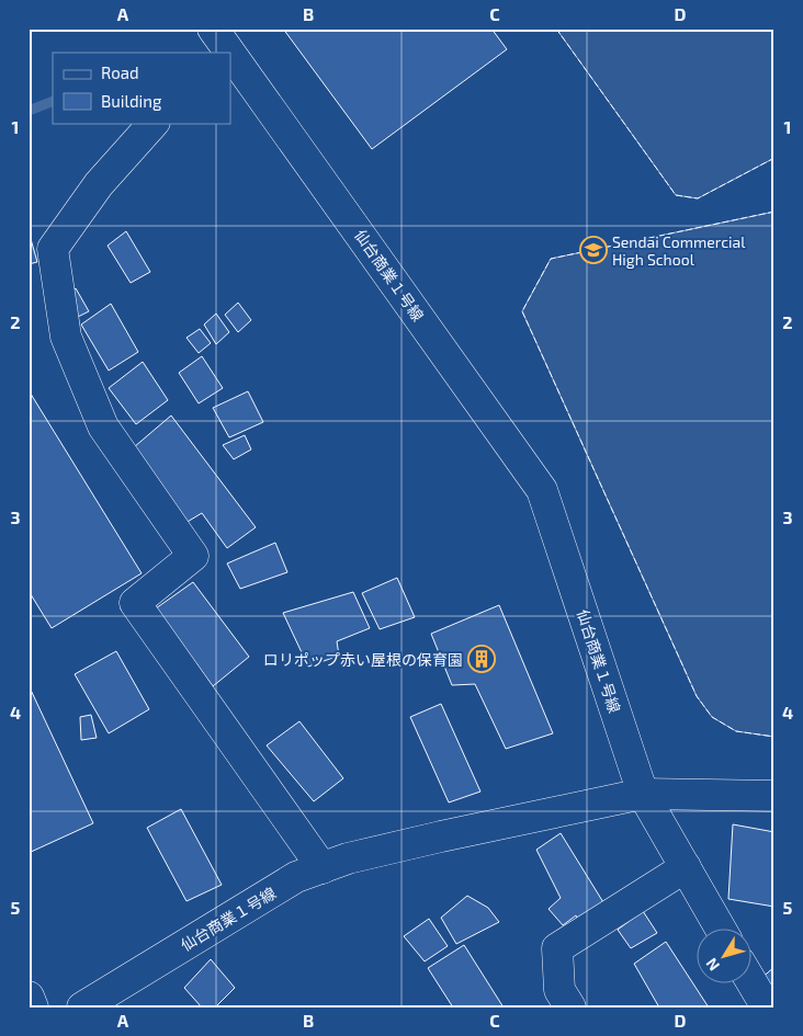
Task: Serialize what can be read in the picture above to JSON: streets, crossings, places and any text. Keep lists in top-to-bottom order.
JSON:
{
  "streets": {
    "street": ["仙台商業１号線"]
  },
  "places": {
    "school or university": ["Sendai Commercial High School"],
    "building": ["ロリポップ赤い屋根の保育園"]
  },
  "legend": ["Road", "Building"],
  "north": "bottom left",
  "grid": {
    "columns": [
      "A",
      "B",
      "C",
      "D"
    ],
    "rows": [
      "1",
      "2",
      "3",
      "4",
      "5"
    ]
  }
}
